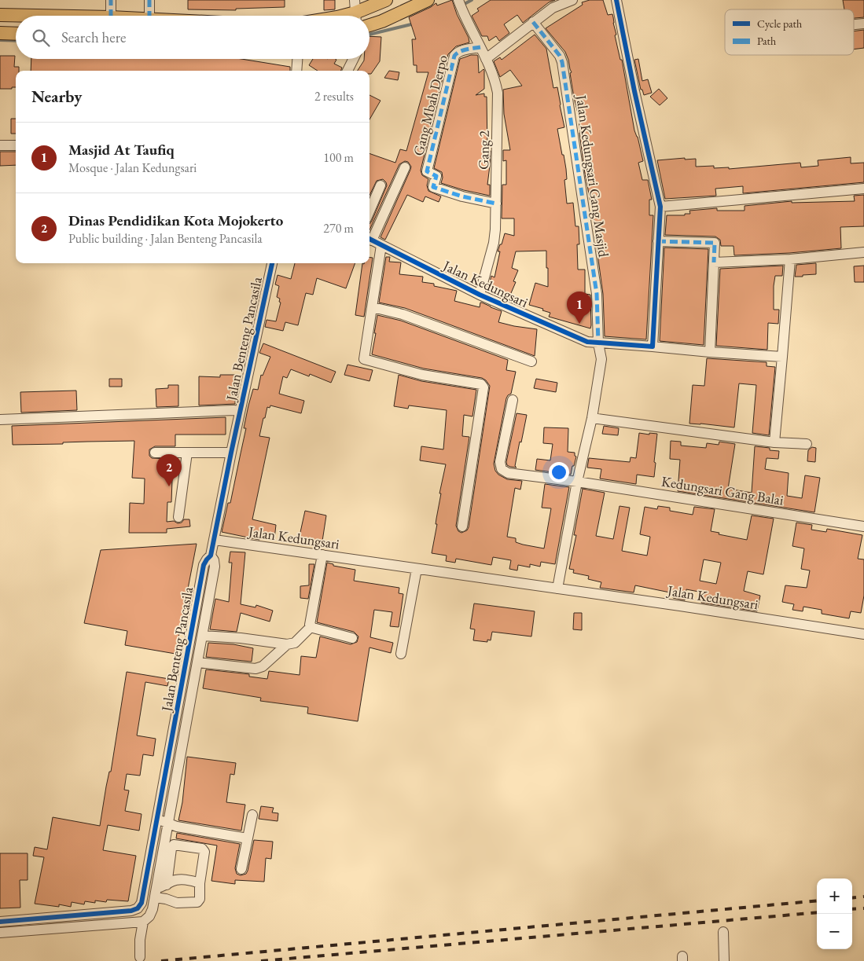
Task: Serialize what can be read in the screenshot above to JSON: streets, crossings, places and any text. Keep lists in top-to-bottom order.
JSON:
{
  "streets": {
    "street": [
      "Gang Mbah Derpo",
      "Gang 2",
      "Jalan Kedungsari Gang Masjid",
      "Jalan Kedungsari",
      "Jalan Benteng Pancasila",
      "Kedungsari Gang Balai"
    ]
  },
  "crossings": [
    ["Gang Mbah Derpo", "Gang 2"],
    ["Gang 2", "Jalan Kedungsari"],
    ["Jalan Kedungsari Gang Masjid", "Jalan Kedungsari"],
    ["Jalan Kedungsari", "Jalan Benteng Pancasila"]
  ],
  "legend": ["Cycle path", "Path"],
  "page": {
    "search": "Search here",
    "heading": ["Nearby", "2 results"],
    "list": [
      {
        "mark": "1",
        "name": "Masjid At Taufiq",
        "note": "Mosque · Jalan Kedungsari",
        "value": "100 m"
      },
      {
        "mark": "2",
        "name": "Dinas Pendidikan Kota Mojokerto",
        "note": "Public building · Jalan Benteng Pancasila",
        "value": "270 m"
      }
    ],
    "pins": ["1", "2"],
    "map_buttons": ["+", "−"]
  }
}
